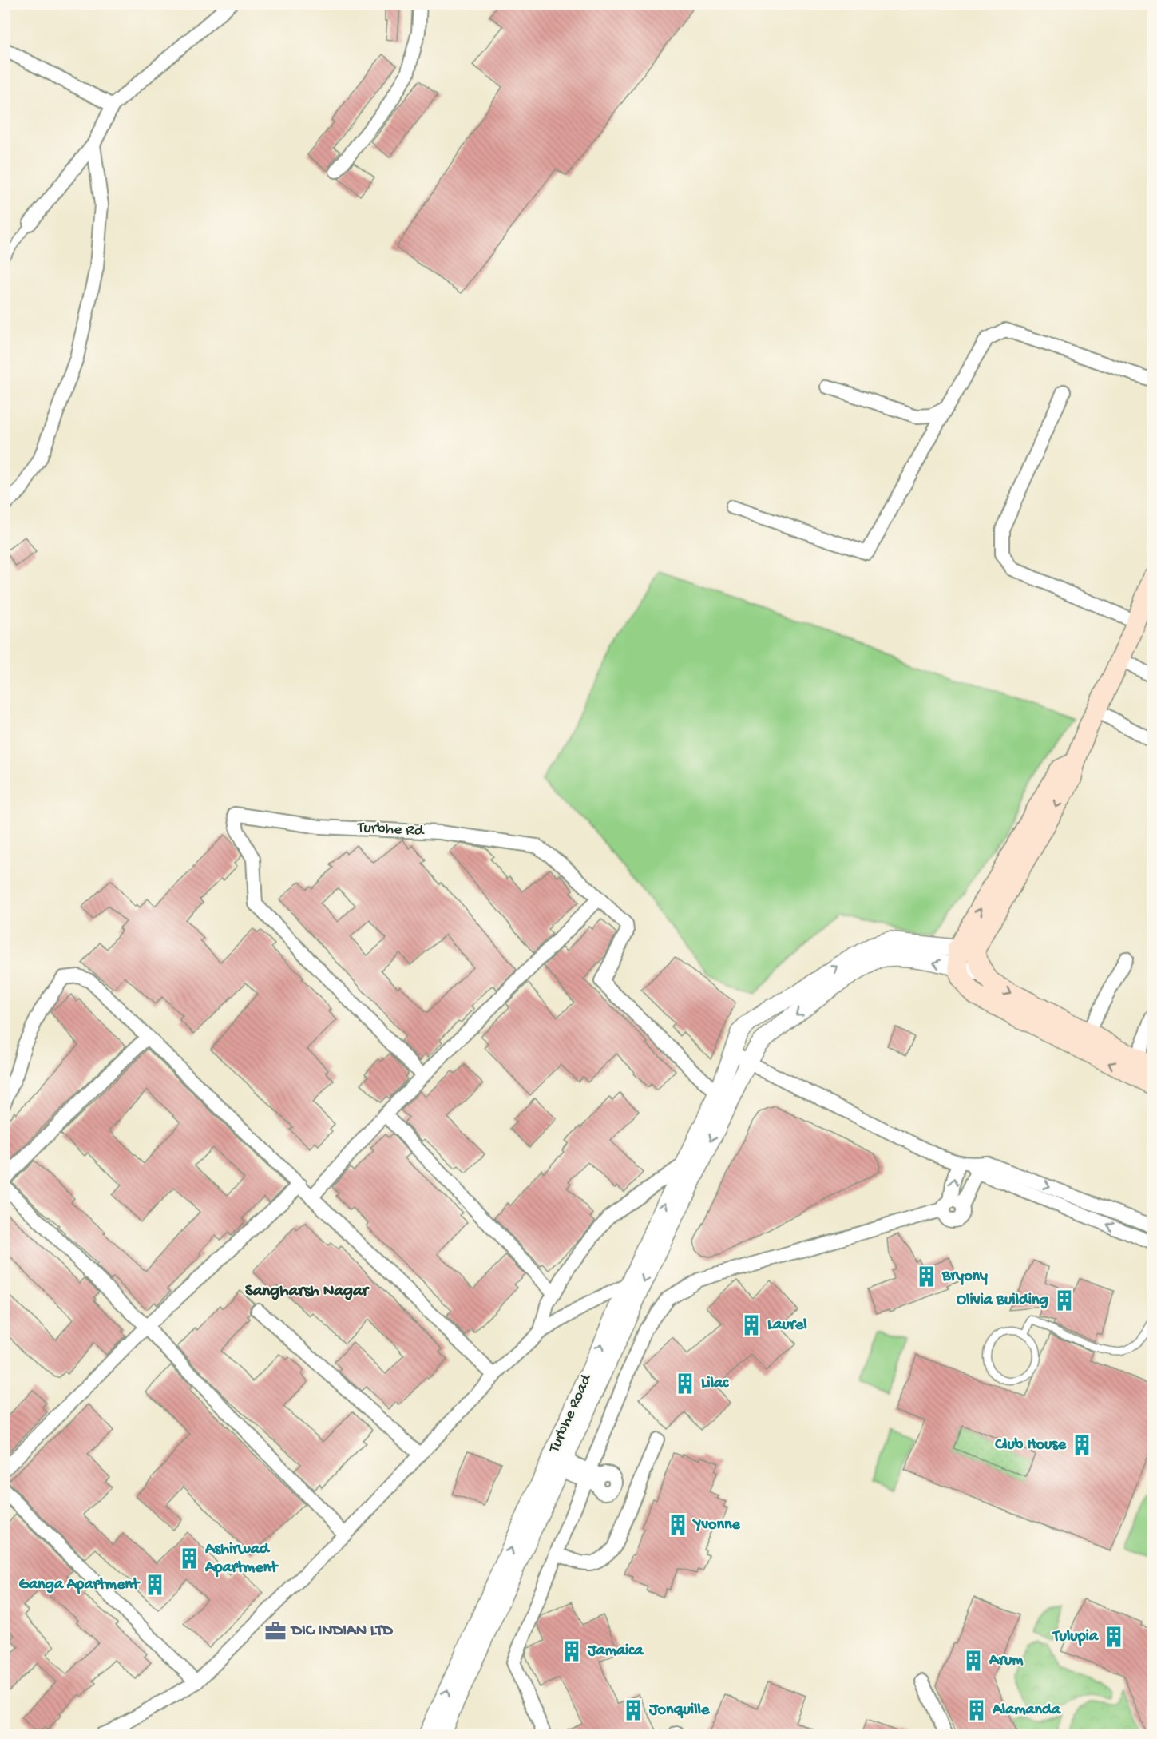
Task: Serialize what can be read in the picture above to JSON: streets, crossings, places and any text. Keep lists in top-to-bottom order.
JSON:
{
  "streets": {
    "street": ["Turbhe Rd", "Turbhe Road"]
  },
  "crossings": [
    ["Turbhe Rd", "Turbhe Road"]
  ],
  "districts": ["Sangharsh Nagar"],
  "places": {
    "building": [
      "Bryony",
      "Olivia Building",
      "Laurel",
      "Lilac",
      "Club House",
      "Yvonne",
      "Ashirwad Apartment",
      "Ganga Apartment",
      "Tulupia",
      "Jamaica",
      "Arum",
      "Jonquille",
      "Alamanda"
    ],
    "office": ["DIC INDIAN LTD"]
  }
}
